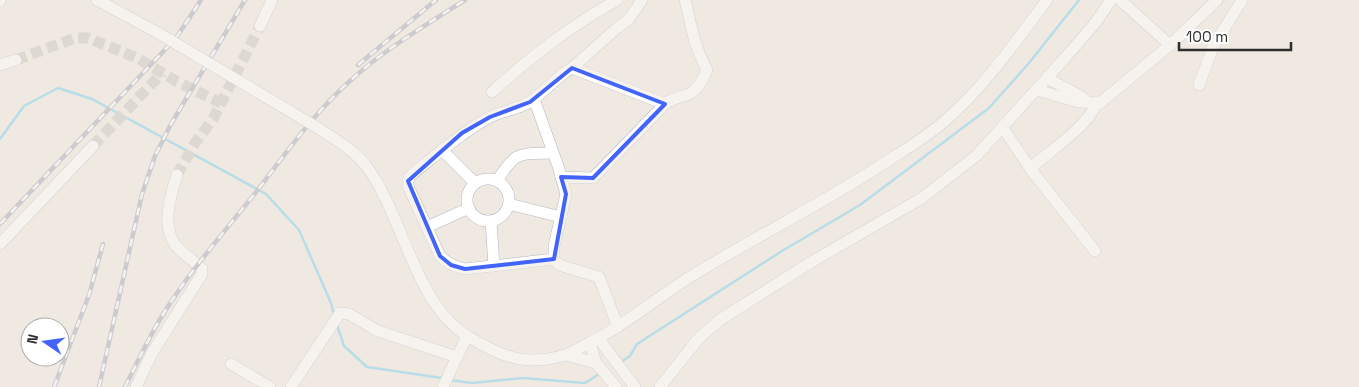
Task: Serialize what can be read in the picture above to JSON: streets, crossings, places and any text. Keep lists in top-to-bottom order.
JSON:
{
  "scale_bar": "100 m",
  "north": "left"
}
